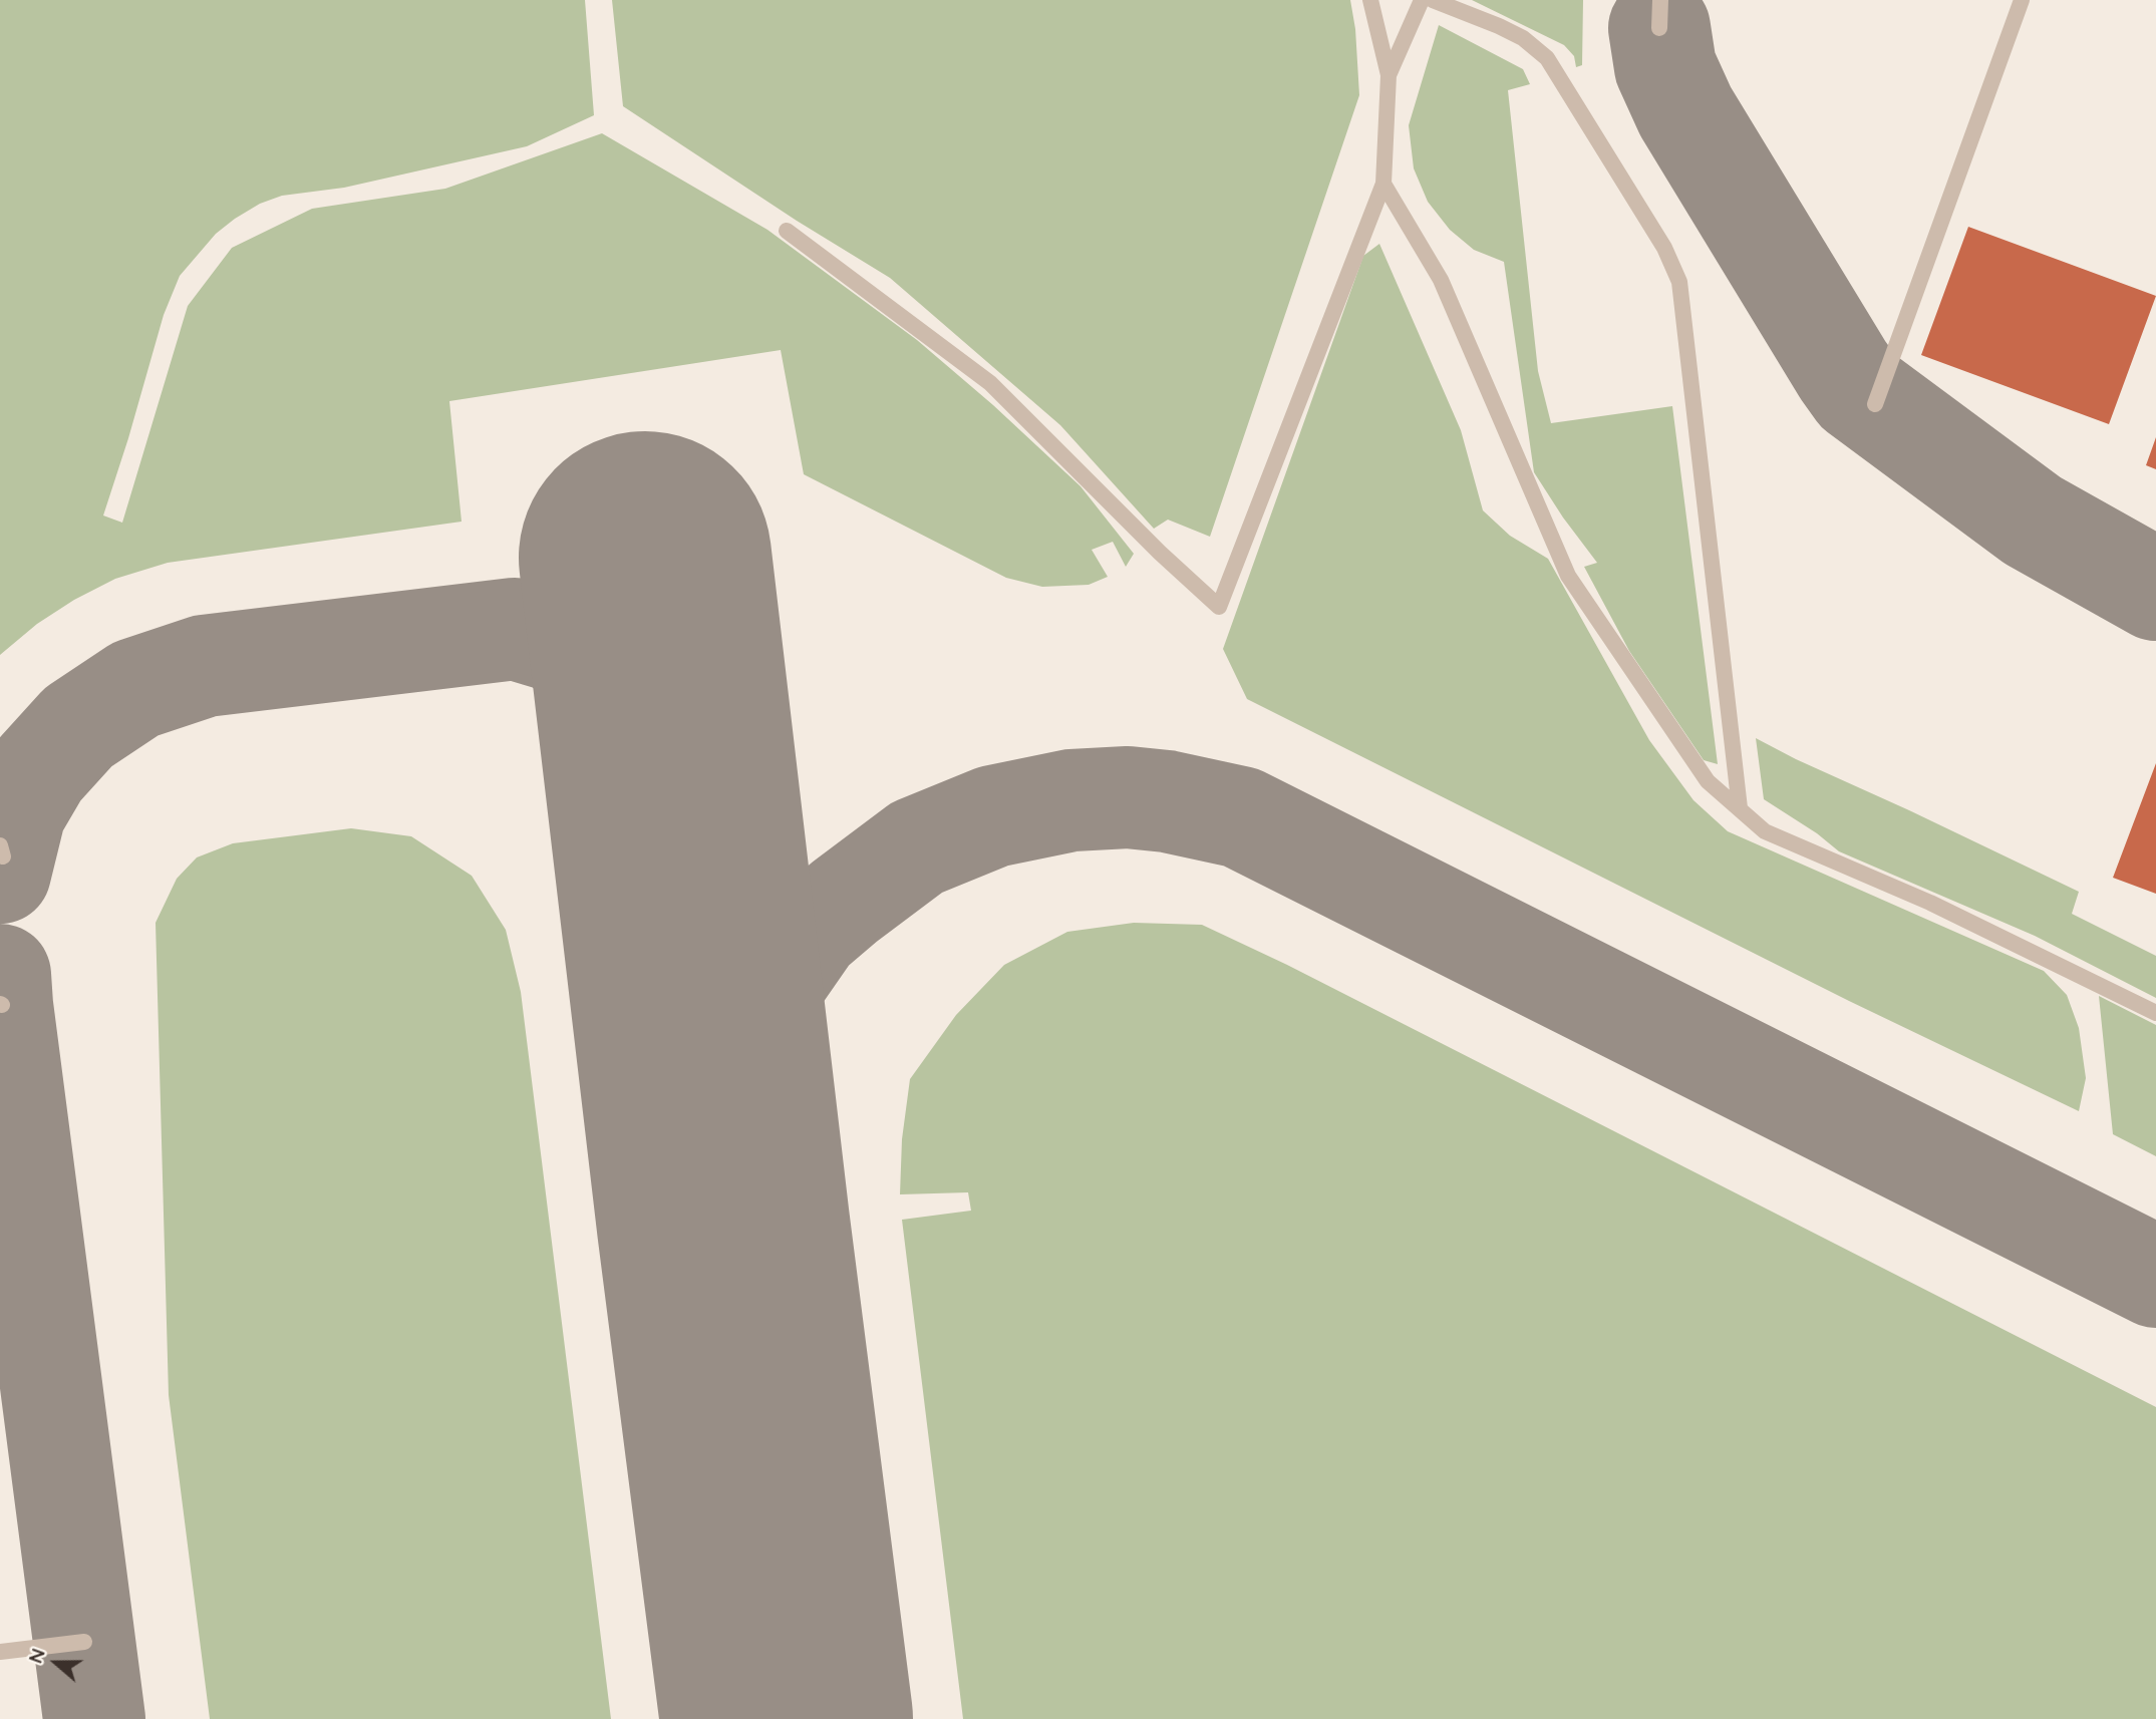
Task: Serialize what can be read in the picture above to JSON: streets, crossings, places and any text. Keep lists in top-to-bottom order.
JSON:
{
  "north": "left"
}
